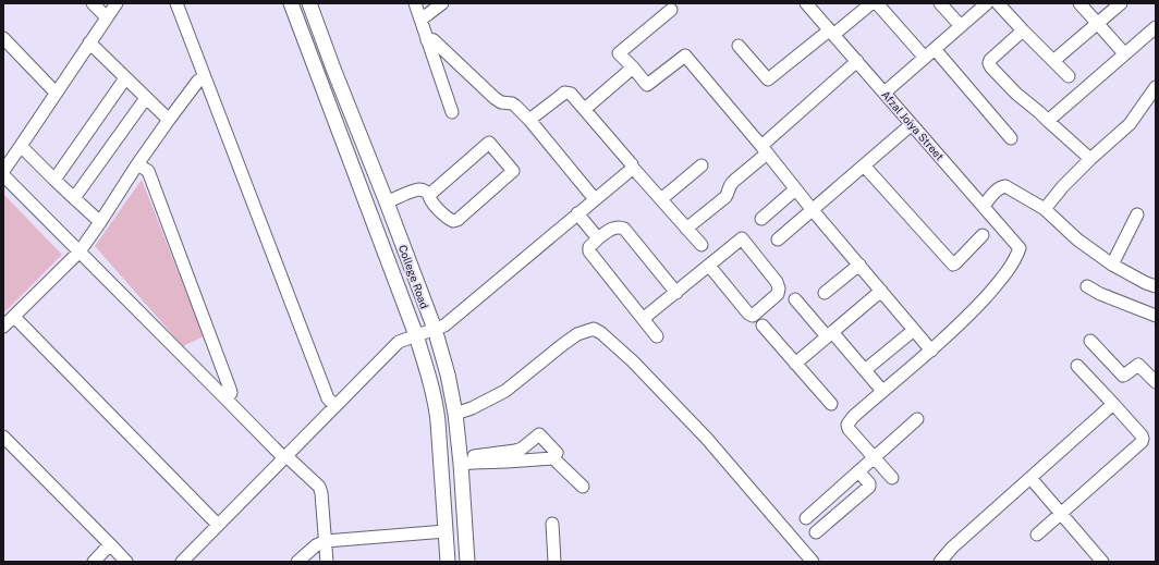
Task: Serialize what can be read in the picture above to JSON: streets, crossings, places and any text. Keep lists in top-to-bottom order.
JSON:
{
  "streets": {
    "main road": ["College Road"],
    "street": ["Afzal Joiya Street"]
  }
}
